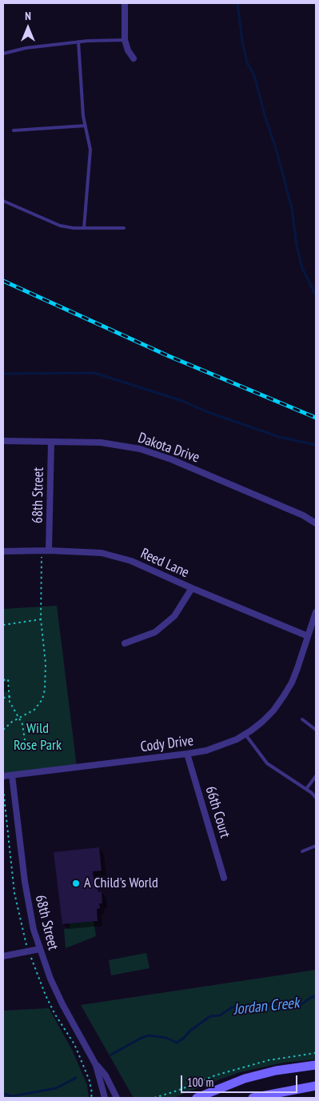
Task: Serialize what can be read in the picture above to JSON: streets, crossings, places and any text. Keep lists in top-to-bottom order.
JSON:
{
  "streets": {
    "street": [
      "Dakota Drive",
      "68th Street",
      "Reed Lane",
      "Cody Drive",
      "66th Court"
    ]
  },
  "crossings": [
    ["Dakota Drive", "68th Street"],
    ["68th Street", "Reed Lane"],
    ["68th Street", "Cody Drive"],
    ["Reed Lane", "Cody Drive"],
    ["Cody Drive", "66th Court"]
  ],
  "water": ["Jordan Creek"],
  "parks": ["Wild Rose Park"],
  "places": ["A Child's World"],
  "scale_bar": "100 m",
  "north": "top"
}
